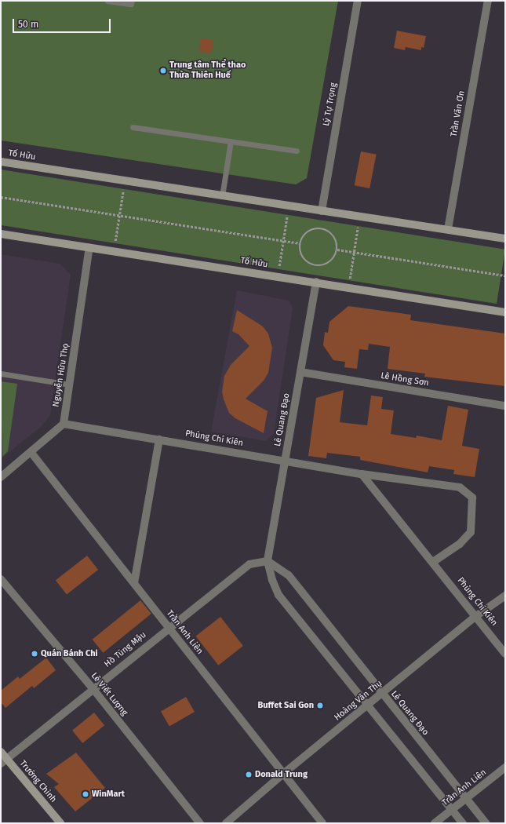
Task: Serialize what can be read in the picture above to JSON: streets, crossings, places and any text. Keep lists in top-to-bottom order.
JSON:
{
  "streets": {
    "main road": ["Tố Hữu", "Trường Chinh"],
    "street": [
      "Lý Tự Trọng",
      "Trần Văn Ơn",
      "Nguyễn Hữu Thọ",
      "Lê Hồng Sơn",
      "Lê Quang Đạo",
      "Phùng Chí Kiên",
      "Trần Anh Liên",
      "Hồ Tùng Mậu",
      "Lê Viết Lượng",
      "Hoàng Văn Thụ"
    ]
  },
  "crossings": [
    ["Lý Tự Trọng", "Tố Hữu"],
    ["Trần Văn Ơn", "Tố Hữu"],
    ["Tố Hữu", "Nguyễn Hữu Thọ"],
    ["Tố Hữu", "Lê Quang Đạo"],
    ["Nguyễn Hữu Thọ", "Phùng Chí Kiên"],
    ["Lê Hồng Sơn", "Lê Quang Đạo"],
    ["Lê Quang Đạo", "Phùng Chí Kiên"],
    ["Lê Quang Đạo", "Trần Anh Liên"],
    ["Lê Quang Đạo", "Hồ Tùng Mậu"],
    ["Lê Quang Đạo", "Hoàng Văn Thụ"],
    ["Phùng Chí Kiên", "Hoàng Văn Thụ"],
    ["Trần Anh Liên", "Hồ Tùng Mậu"],
    ["Trần Anh Liên", "Hoàng Văn Thụ"],
    ["Hồ Tùng Mậu", "Lê Viết Lượng"],
    ["Hồ Tùng Mậu", "Trường Chinh"]
  ],
  "places": [
    "Trung tâm Thể thao Thừa Thiên Huế",
    "Quán Bánh Chi",
    "Buffet Sai Gon",
    "Donald Trung",
    "WinMart"
  ],
  "scale_bar": "50 m"
}
